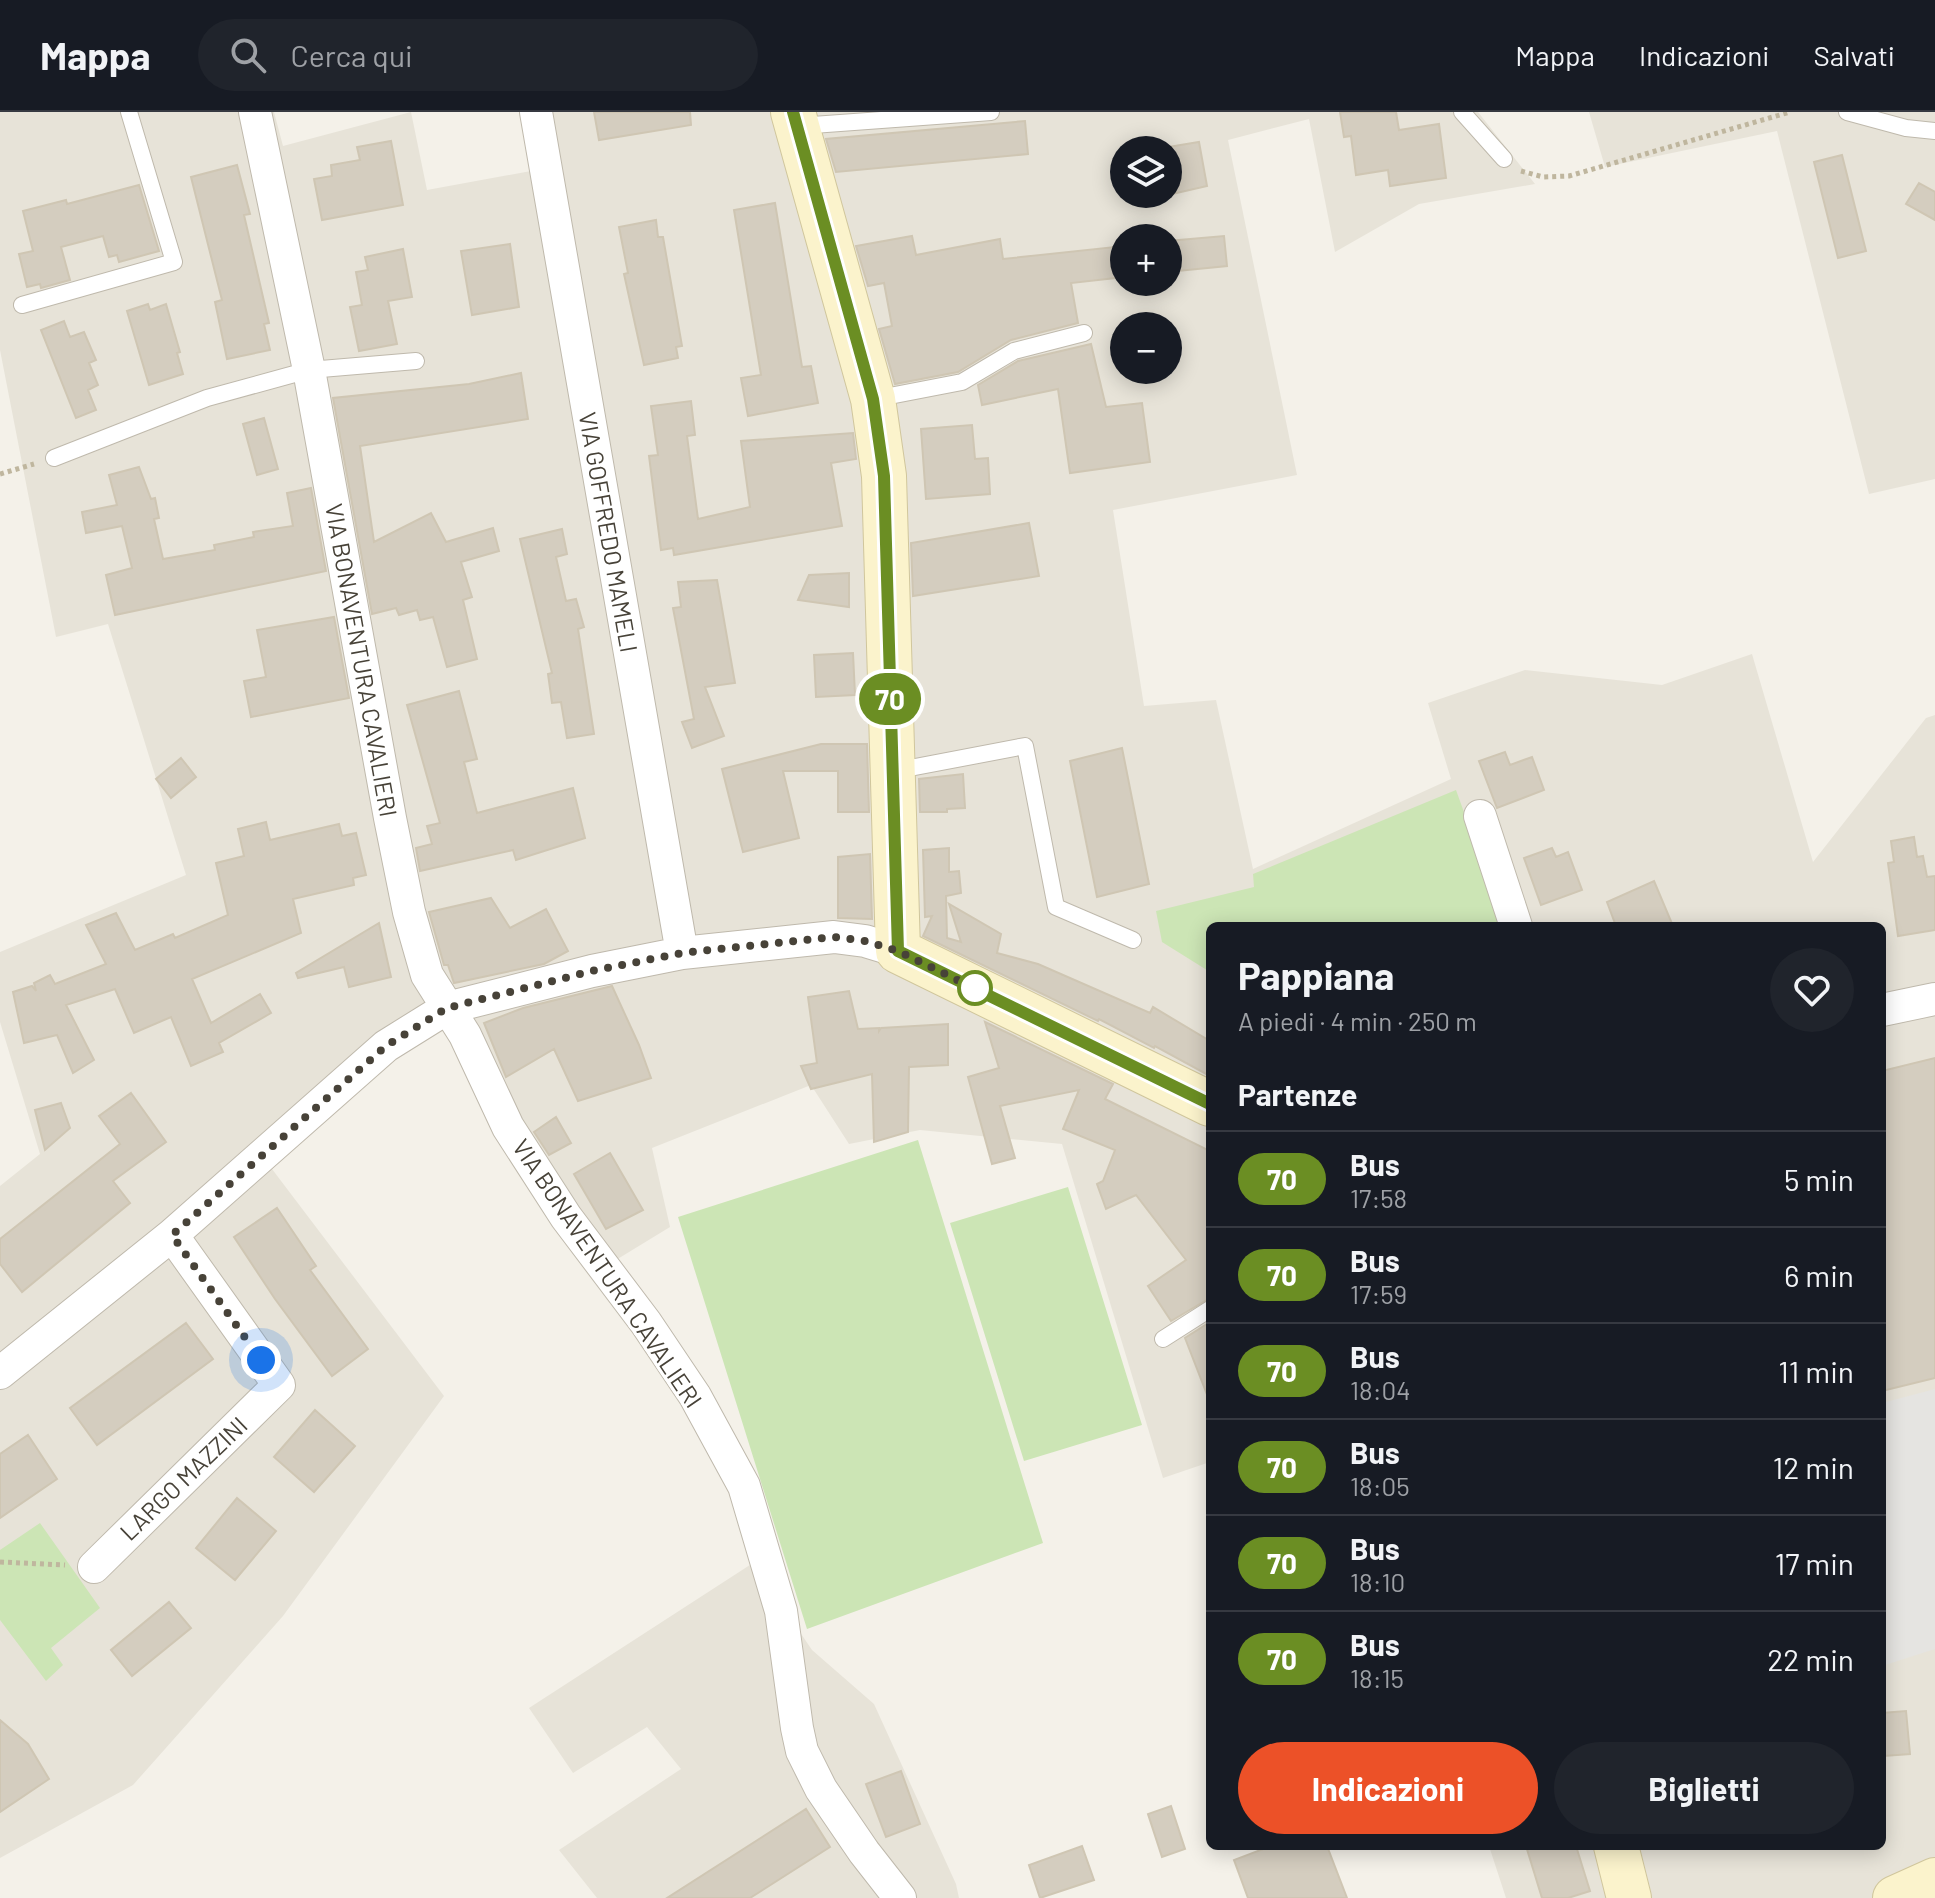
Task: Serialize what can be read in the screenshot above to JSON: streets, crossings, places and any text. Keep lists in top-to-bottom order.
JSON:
{
  "streets": {
    "street": ["VIA GOFFREDO MAMELI", "VIA BONAVENTURA CAVALIERI", "LARGO MAZZINI"]
  },
  "lines": ["bus line 70"],
  "page": {
    "header": "Mappa",
    "search": "Cerca qui",
    "nav": ["Mappa", "Indicazioni", "Salvati"],
    "on_map": "70",
    "map_buttons": ["+", "−"],
    "heading": [
      ["Pappiana", "A piedi · 4 min · 250 m"],
      "Partenze"
    ],
    "list": [
      {
        "mark": "70",
        "name": "Bus",
        "note": "17:58",
        "value": "5 min"
      },
      {
        "mark": "70",
        "name": "Bus",
        "note": "17:59",
        "value": "6 min"
      },
      {
        "mark": "70",
        "name": "Bus",
        "note": "18:04",
        "value": "11 min"
      },
      {
        "mark": "70",
        "name": "Bus",
        "note": "18:05",
        "value": "12 min"
      },
      {
        "mark": "70",
        "name": "Bus",
        "note": "18:10",
        "value": "17 min"
      },
      {
        "mark": "70",
        "name": "Bus",
        "note": "18:15",
        "value": "22 min"
      }
    ],
    "buttons": ["Indicazioni", "Biglietti"]
  }
}
